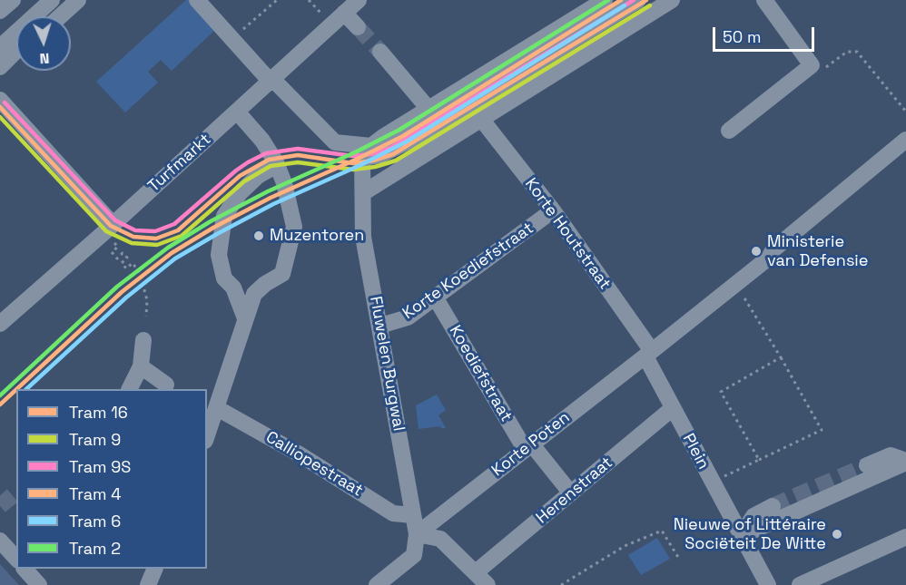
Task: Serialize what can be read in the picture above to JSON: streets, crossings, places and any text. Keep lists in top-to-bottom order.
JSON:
{
  "streets": {
    "street": [
      "Turfmarkt",
      "Korte Houtstraat",
      "Korte Koediefstraat",
      "Fluwelen Burgwal",
      "Koediefstraat",
      "Korte Poten",
      "Plein",
      "Calliopestraat",
      "Herenstraat"
    ]
  },
  "crossings": [
    ["Korte Houtstraat", "Korte Koediefstraat"],
    ["Korte Houtstraat", "Korte Poten"],
    ["Korte Houtstraat", "Plein"],
    ["Korte Koediefstraat", "Fluwelen Burgwal"],
    ["Korte Koediefstraat", "Koediefstraat"],
    ["Fluwelen Burgwal", "Korte Poten"],
    ["Fluwelen Burgwal", "Calliopestraat"],
    ["Koediefstraat", "Korte Poten"],
    ["Koediefstraat", "Herenstraat"],
    ["Korte Poten", "Plein"],
    ["Plein", "Herenstraat"]
  ],
  "places": ["Muzentoren", "Ministerie van Defensie", "Nieuwe of Littéraire Sociëteit De Witte"],
  "lines": [
    "tram line 16",
    "tram line 9S",
    "tram line 4",
    "tram line 2",
    "tram line 9",
    "tram line 6"
  ],
  "legend": [
    "Tram 16",
    "Tram 9",
    "Tram 9S",
    "Tram 4",
    "Tram 6",
    "Tram 2"
  ],
  "scale_bar": "50 m",
  "north": "bottom"
}
